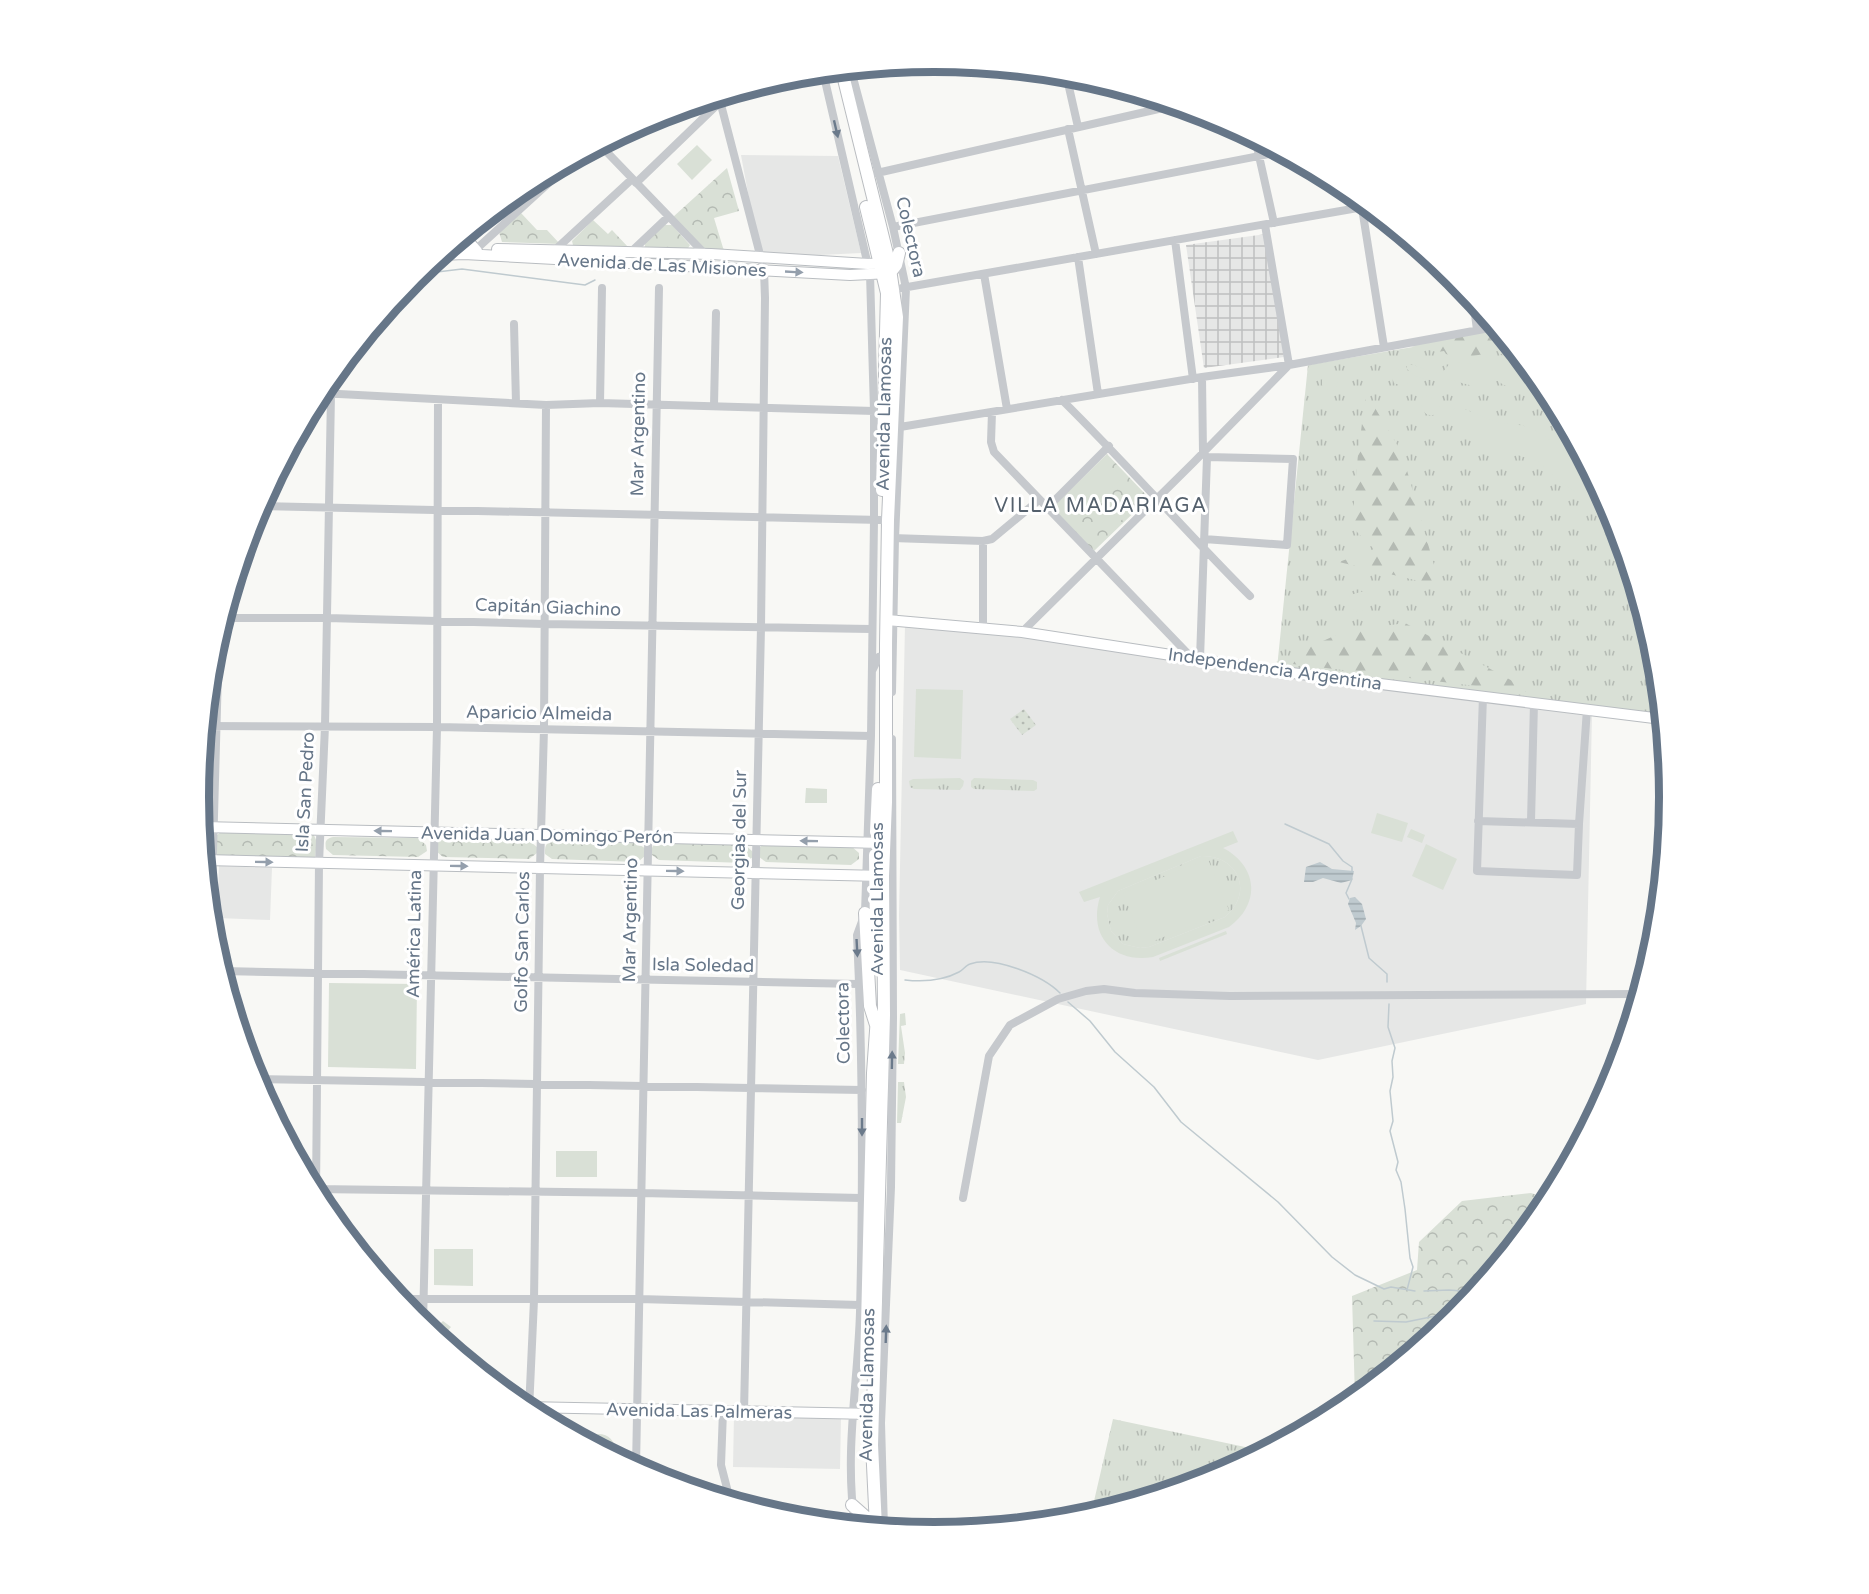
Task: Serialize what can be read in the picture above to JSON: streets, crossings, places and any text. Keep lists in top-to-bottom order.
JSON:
{
  "streets": {
    "highway": ["Avenida Llamosas"],
    "main road": [
      "Avenida de Las Misiones",
      "Independencia Argentina",
      "Avenida Juan Domingo Perón",
      "Avenida Las Palmeras"
    ],
    "street": [
      "Colectora",
      "Mar Argentino",
      "Capitán Giachino",
      "Aparicio Almeida",
      "Isla San Pedro",
      "Georgias del Sur",
      "América Latina",
      "Golfo San Carlos",
      "Isla Soledad"
    ]
  },
  "crossings": [
    ["Colectora", "Avenida Llamosas"],
    ["Colectora", "Avenida Juan Domingo Perón"],
    ["Colectora", "Isla Soledad"],
    ["Colectora", "Avenida Las Palmeras"],
    ["Avenida de Las Misiones", "Avenida Llamosas"],
    ["Avenida de Las Misiones", "Georgias del Sur"],
    ["Avenida Llamosas", "Independencia Argentina"],
    ["Avenida Llamosas", "Avenida Juan Domingo Perón"],
    ["Avenida Llamosas", "Avenida Las Palmeras"],
    ["Mar Argentino", "Capitán Giachino"],
    ["Mar Argentino", "Aparicio Almeida"],
    ["Mar Argentino", "Avenida Juan Domingo Perón"],
    ["Mar Argentino", "Isla Soledad"],
    ["Mar Argentino", "Avenida Las Palmeras"],
    ["Capitán Giachino", "Isla San Pedro"],
    ["Capitán Giachino", "Georgias del Sur"],
    ["Capitán Giachino", "América Latina"],
    ["Capitán Giachino", "Golfo San Carlos"],
    ["Aparicio Almeida", "Isla San Pedro"],
    ["Aparicio Almeida", "Georgias del Sur"],
    ["Aparicio Almeida", "América Latina"],
    ["Aparicio Almeida", "Golfo San Carlos"],
    ["Isla San Pedro", "Avenida Juan Domingo Perón"],
    ["Isla San Pedro", "Isla Soledad"],
    ["Avenida Juan Domingo Perón", "Georgias del Sur"],
    ["Avenida Juan Domingo Perón", "América Latina"],
    ["Avenida Juan Domingo Perón", "Golfo San Carlos"],
    ["Georgias del Sur", "Isla Soledad"],
    ["Georgias del Sur", "Avenida Las Palmeras"],
    ["América Latina", "Isla Soledad"],
    ["Golfo San Carlos", "Isla Soledad"]
  ],
  "districts": ["VILLA MADARIAGA"]
}
